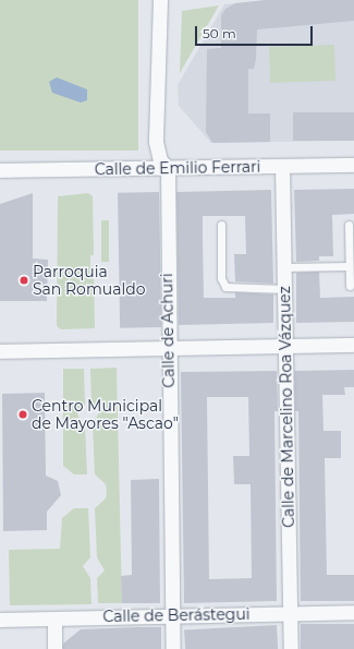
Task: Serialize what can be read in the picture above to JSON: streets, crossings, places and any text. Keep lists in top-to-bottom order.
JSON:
{
  "streets": {
    "street": [
      "Calle de Emilio Ferrari",
      "Calle de Achuri",
      "Calle de Marcelino Roa Vázquez",
      "Calle de Berástegui"
    ]
  },
  "crossings": [
    ["Calle de Emilio Ferrari", "Calle de Achuri"],
    ["Calle de Emilio Ferrari", "Calle de Marcelino Roa Vázquez"],
    ["Calle de Achuri", "Calle de Berástegui"],
    ["Calle de Marcelino Roa Vázquez", "Calle de Berástegui"]
  ],
  "places": ["Parroquia San Romualdo", "Centro Municipal de Mayores \"Ascao\""],
  "scale_bar": "50 m"
}
